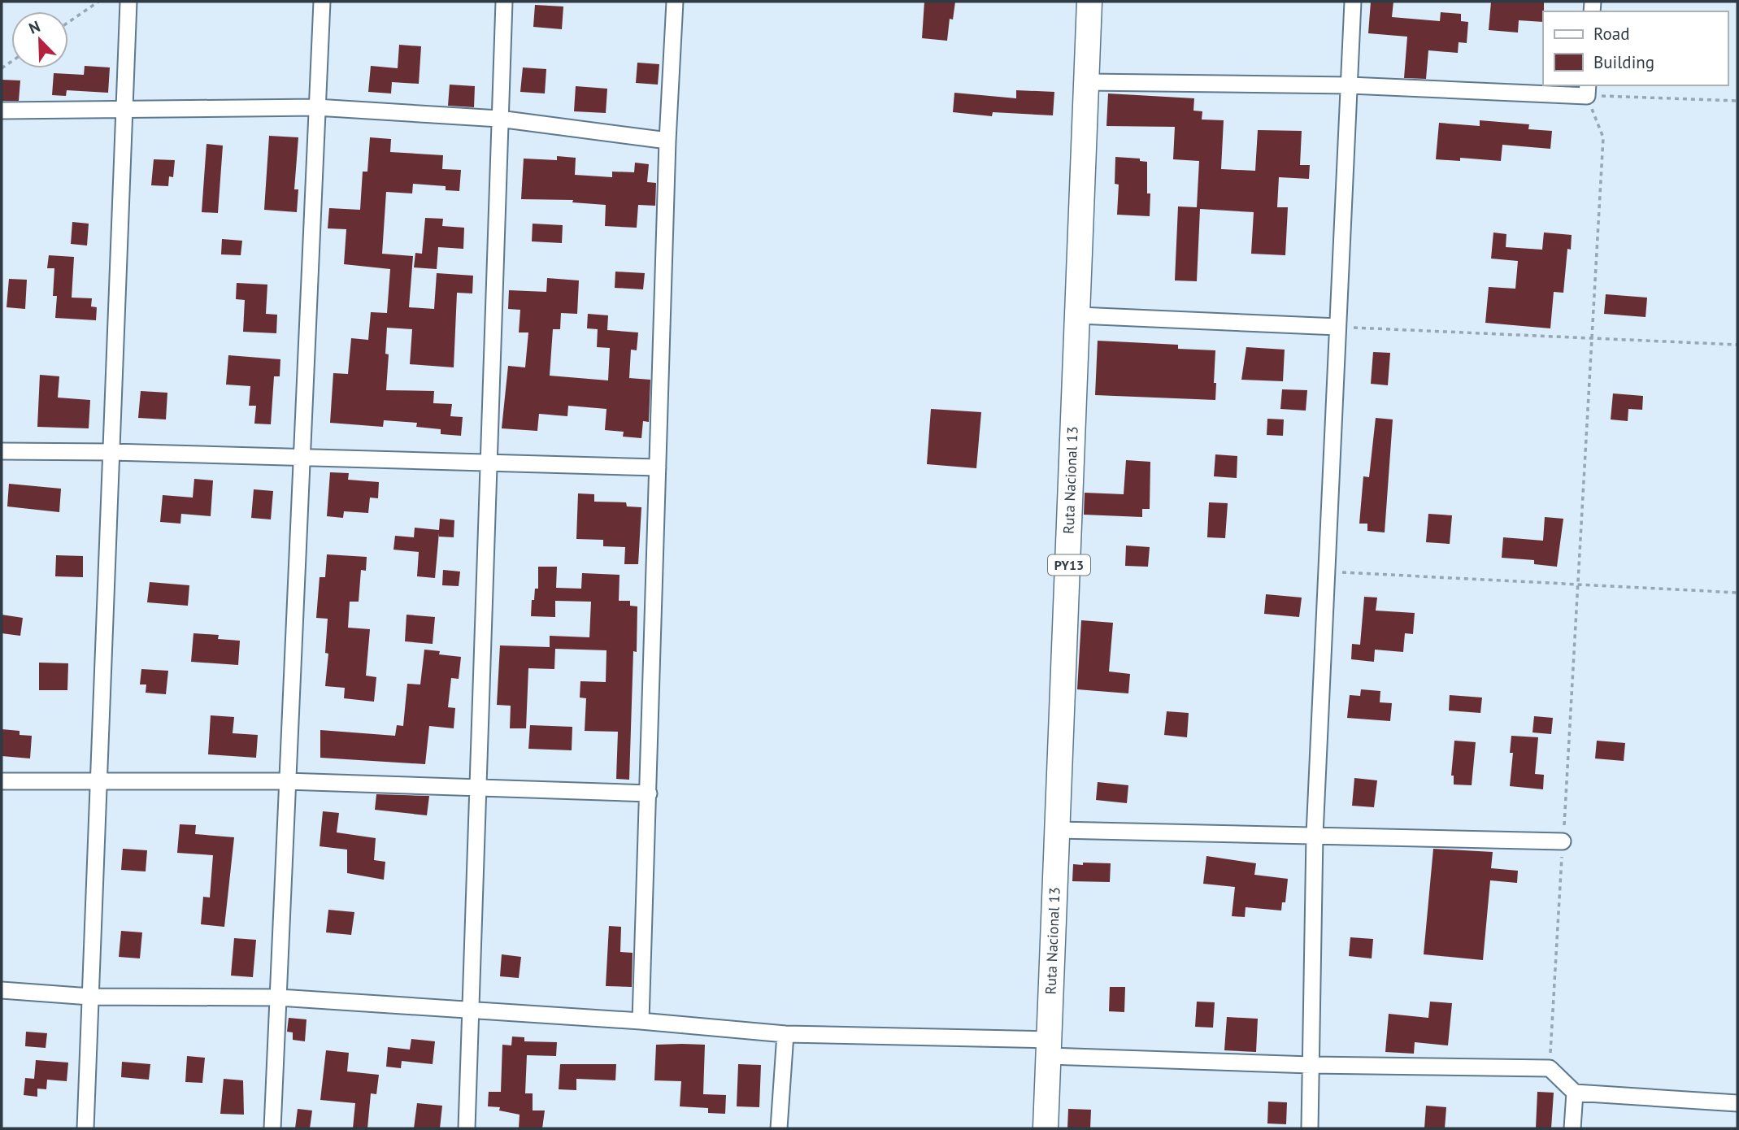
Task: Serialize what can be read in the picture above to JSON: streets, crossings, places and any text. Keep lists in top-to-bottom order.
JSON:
{
  "streets": {
    "highway": ["Ruta Nacional 13", "PY13"]
  },
  "legend": ["Road", "Building"],
  "north": "top left"
}
